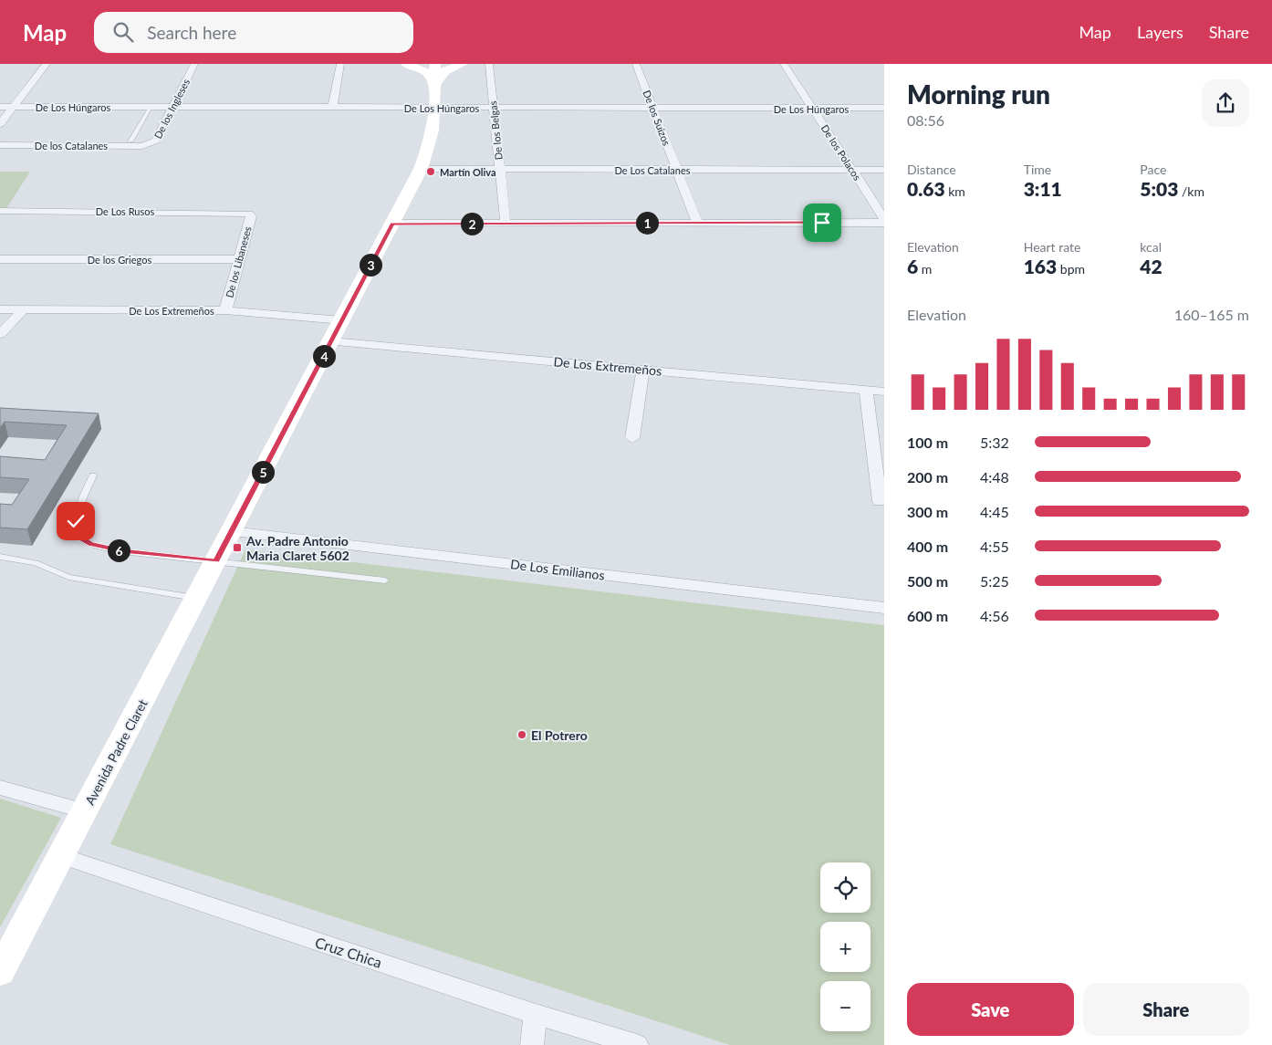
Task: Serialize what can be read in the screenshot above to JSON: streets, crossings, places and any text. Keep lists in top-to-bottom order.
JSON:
{
  "streets": {
    "main road": ["Avenida Padre Claret"],
    "street": [
      "De Los Húngaros",
      "De los Ingleses",
      "De los Suizos",
      "De los Belgas",
      "De los Catalanes",
      "De los Polacos",
      "De Los Catalanes",
      "De Los Rusos",
      "De los Griegos",
      "De los Libaneses",
      "De Los Extremeños",
      "De Los Emilianos",
      "Cruz Chica"
    ]
  },
  "crossings": [
    ["De Los Húngaros", "De los Ingleses"],
    ["De Los Húngaros", "De los Suizos"],
    ["De Los Húngaros", "De los Belgas"],
    ["De Los Húngaros", "De los Polacos"],
    ["De los Ingleses", "De los Catalanes"],
    ["De los Suizos", "De Los Catalanes"],
    ["De los Belgas", "De Los Catalanes"],
    ["De los Polacos", "De Los Catalanes"],
    ["De Los Rusos", "De los Libaneses"],
    ["De los Griegos", "De los Libaneses"],
    ["De los Libaneses", "De Los Extremeños"],
    ["De Los Extremeños", "Avenida Padre Claret"],
    ["De Los Emilianos", "Avenida Padre Claret"],
    ["Avenida Padre Claret", "Cruz Chica"]
  ],
  "places": {
    "other": ["Martín Oliva", "El Potrero"],
    "transit": ["Av. Padre Antonio Maria Claret 5602"]
  },
  "page": {
    "header": "Map",
    "search": "Search here",
    "nav": ["Map", "Layers", "Share"],
    "heading": ["Morning run", "08:56"],
    "stats": [
      ["Distance", "0.63 km"],
      ["Time", "3:11"],
      ["Pace", "5:03 /km"],
      ["Elevation", "6 m"],
      ["Heart rate", "163 bpm"],
      ["kcal", "42"]
    ],
    "pins": [
      "1",
      "2",
      "3",
      "4",
      "5",
      "6"
    ],
    "chart": ["Elevation", "160–165 m"],
    "list": [
      {
        "name": "100 m",
        "note": "5:32"
      },
      {
        "name": "200 m",
        "note": "4:48"
      },
      {
        "name": "300 m",
        "note": "4:45"
      },
      {
        "name": "400 m",
        "note": "4:55"
      },
      {
        "name": "500 m",
        "note": "5:25"
      },
      {
        "name": "600 m",
        "note": "4:56"
      }
    ],
    "map_buttons": ["+", "−"],
    "buttons": ["Save", "Share"]
  }
}
